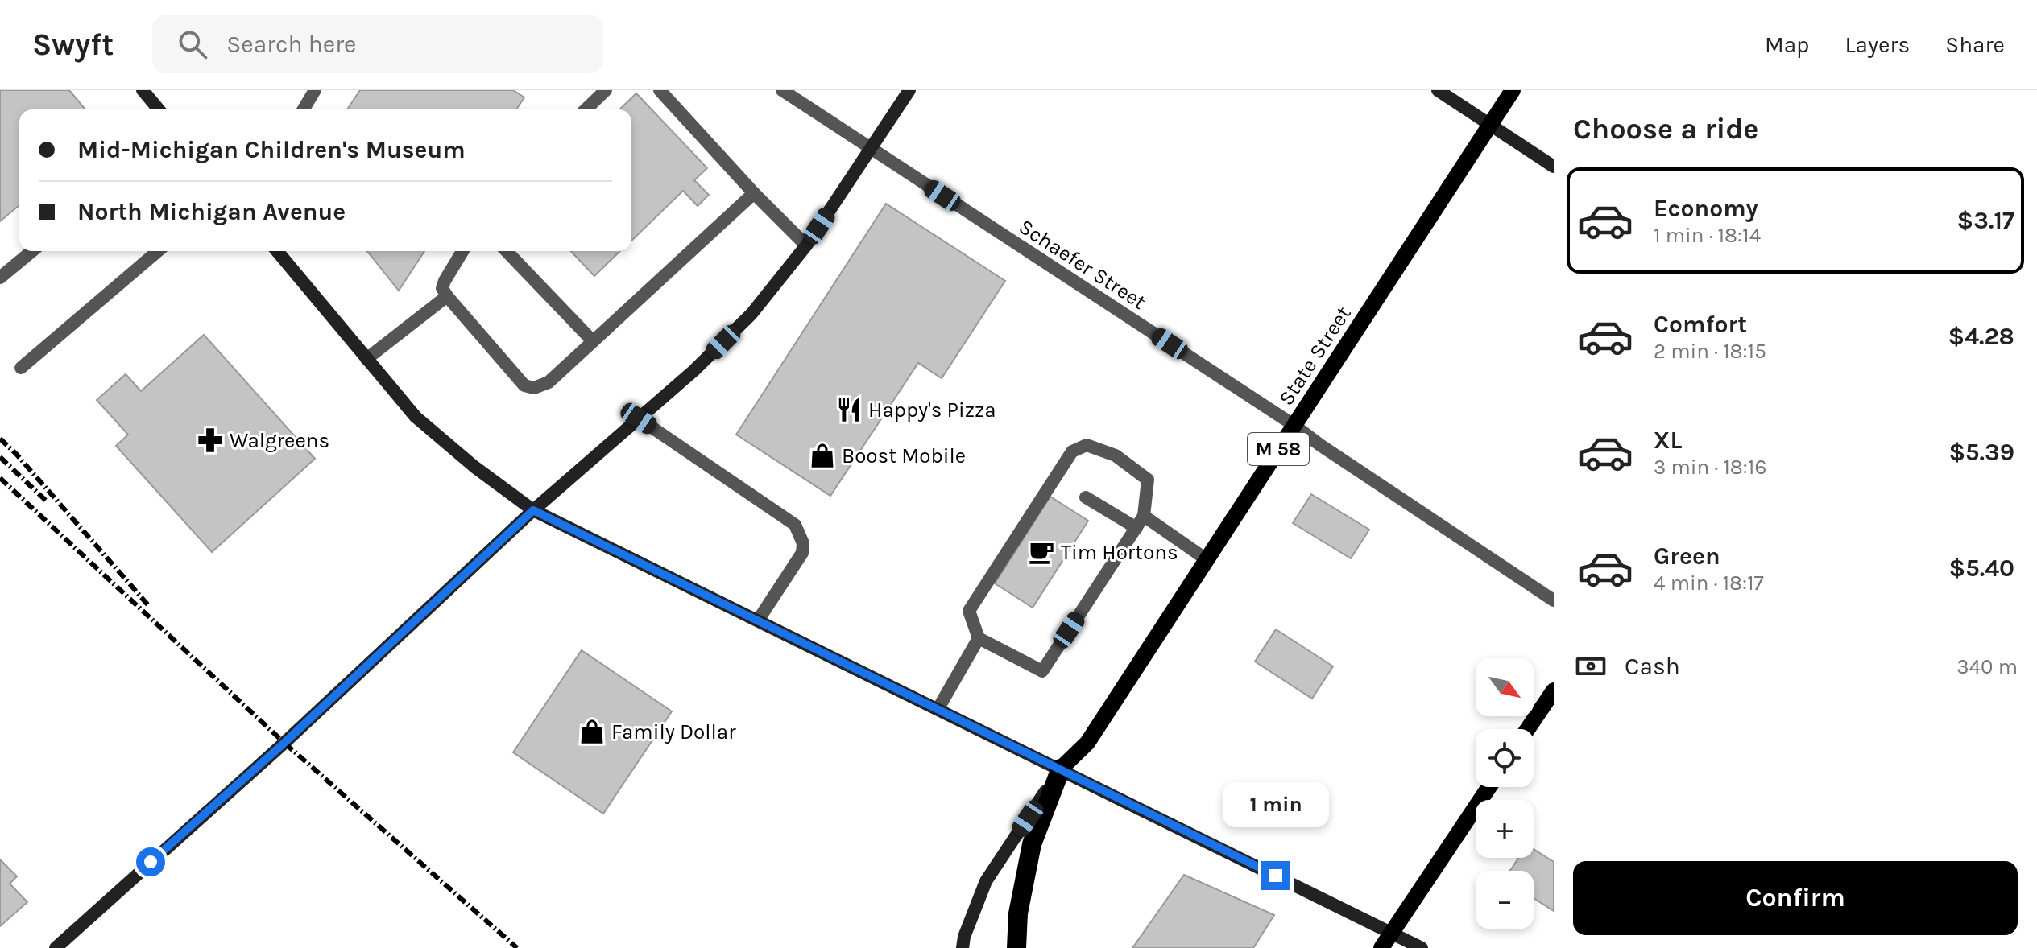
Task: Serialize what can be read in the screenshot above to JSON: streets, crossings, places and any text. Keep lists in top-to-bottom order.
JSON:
{
  "streets": {
    "main road": ["State Street", "M 58"],
    "street": ["Schaefer Street"]
  },
  "crossings": [
    ["Schaefer Street", "State Street"]
  ],
  "places": {
    "restaurant": ["Happy's Pizza"],
    "pharmacy": ["Walgreens"],
    "shop": ["Boost Mobile", "Family Dollar"],
    "cafe": ["Tim Hortons"]
  },
  "north": "bottom right",
  "page": {
    "header": "Swyft",
    "search": "Search here",
    "nav": ["Map", "Layers", "Share"],
    "heading": "Choose a ride",
    "banner": ["Mid-Michigan Children's Museum", "North Michigan Avenue"],
    "list": [
      {
        "name": "Economy",
        "note": "1 min · 18:14",
        "value": "$3.17"
      },
      {
        "name": "Comfort",
        "note": "2 min · 18:15",
        "value": "$4.28"
      },
      {
        "name": "XL",
        "note": "3 min · 18:16",
        "value": "$5.39"
      },
      {
        "name": "Green",
        "note": "4 min · 18:17",
        "value": "$5.40"
      }
    ],
    "pay": ["Cash", "340 m"],
    "map_buttons": ["+", "−"],
    "bubble": "1 min",
    "buttons": "Confirm"
  }
}
